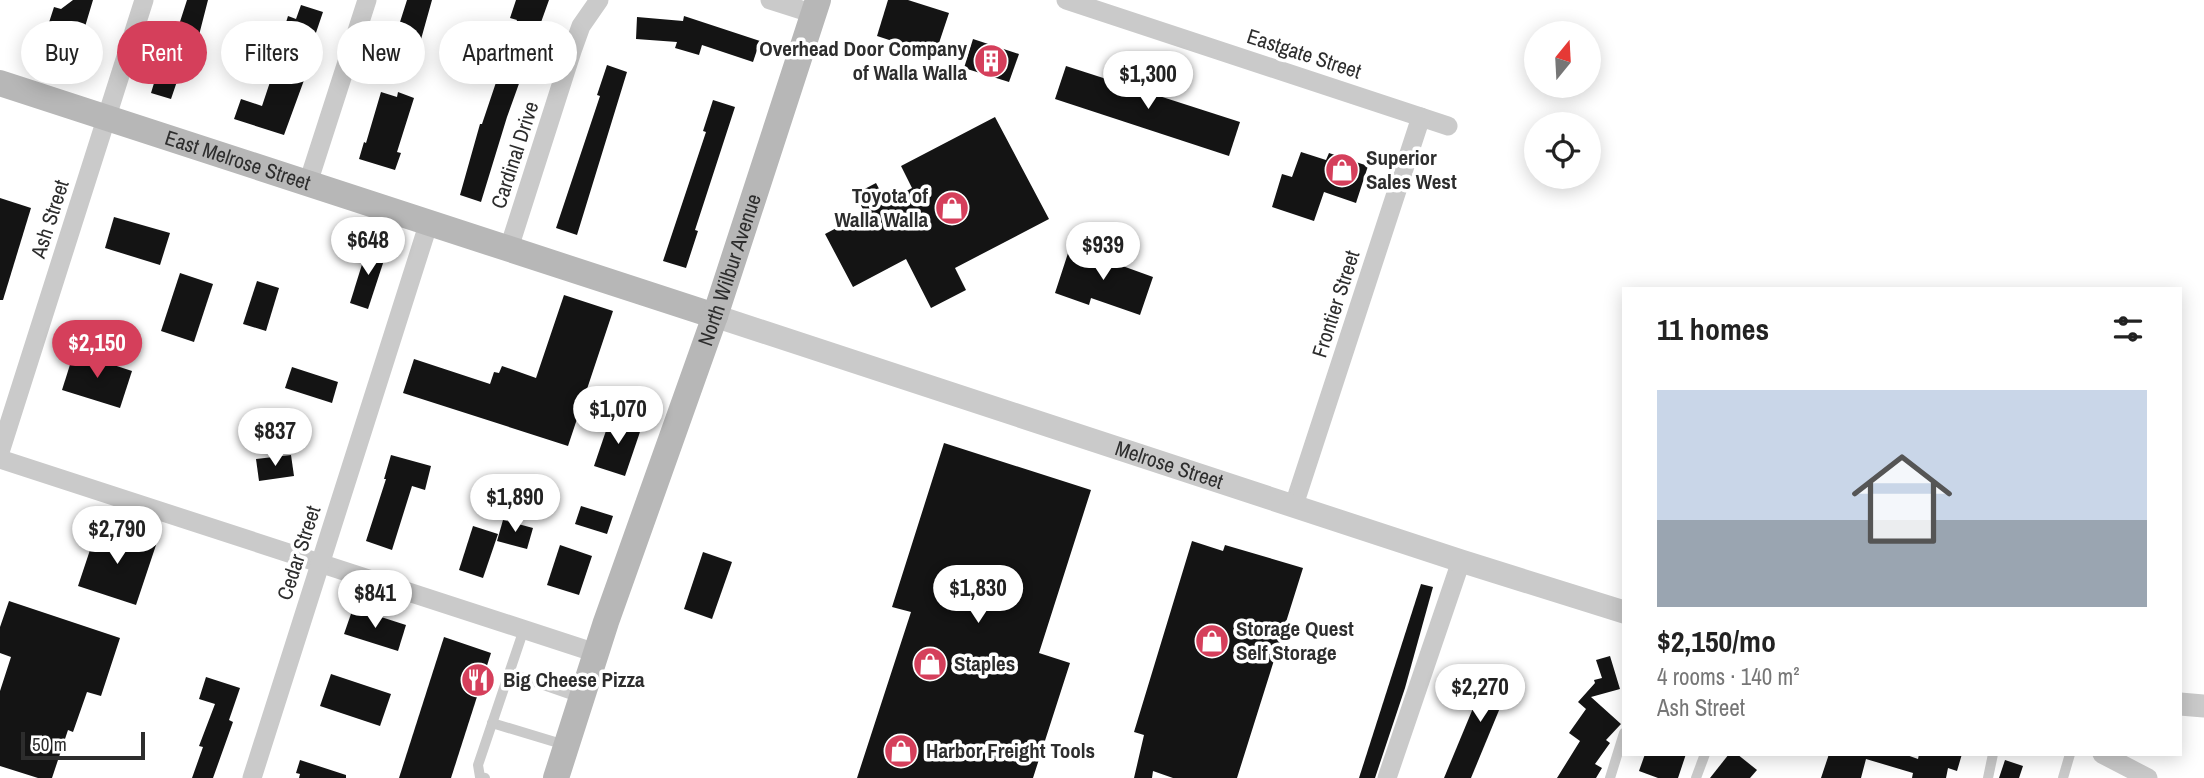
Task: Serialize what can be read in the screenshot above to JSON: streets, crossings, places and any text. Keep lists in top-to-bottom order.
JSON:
{
  "streets": {
    "main road": ["East Melrose Street", "North Wilbur Avenue"],
    "street": [
      "Eastgate Street",
      "Cardinal Drive",
      "Ash Street",
      "Frontier Street",
      "Melrose Street",
      "Cedar Street"
    ]
  },
  "crossings": [
    ["Eastgate Street", "Frontier Street"],
    ["Cardinal Drive", "East Melrose Street"],
    ["East Melrose Street", "Ash Street"],
    ["East Melrose Street", "North Wilbur Avenue"],
    ["East Melrose Street", "Melrose Street"],
    ["East Melrose Street", "Cedar Street"],
    ["North Wilbur Avenue", "Melrose Street"],
    ["Frontier Street", "Melrose Street"]
  ],
  "places": {
    "building": ["Overhead Door Company of Walla Walla"],
    "shop": [
      "Superior Sales West",
      "Toyota of Walla Walla",
      "Storage Quest Self Storage",
      "Staples",
      "Harbor Freight Tools"
    ],
    "restaurant": ["Big Cheese Pizza"]
  },
  "scale_bar": "50 m",
  "north": "top",
  "page": {
    "chip": [
      "Buy",
      "Rent",
      "Filters",
      "New",
      "Apartment"
    ],
    "price": [
      "$1,300",
      "$648",
      "$939",
      "$2,150",
      "$1,070",
      "$837",
      "$1,890",
      "$2,790",
      "$1,830",
      "$841",
      "$2,270"
    ],
    "heading": "11 homes",
    "list": [
      {
        "name": "$2,150/mo",
        "note": "4 rooms · 140 m² · Ash Street"
      }
    ],
    "scale": "50 m"
  }
}
